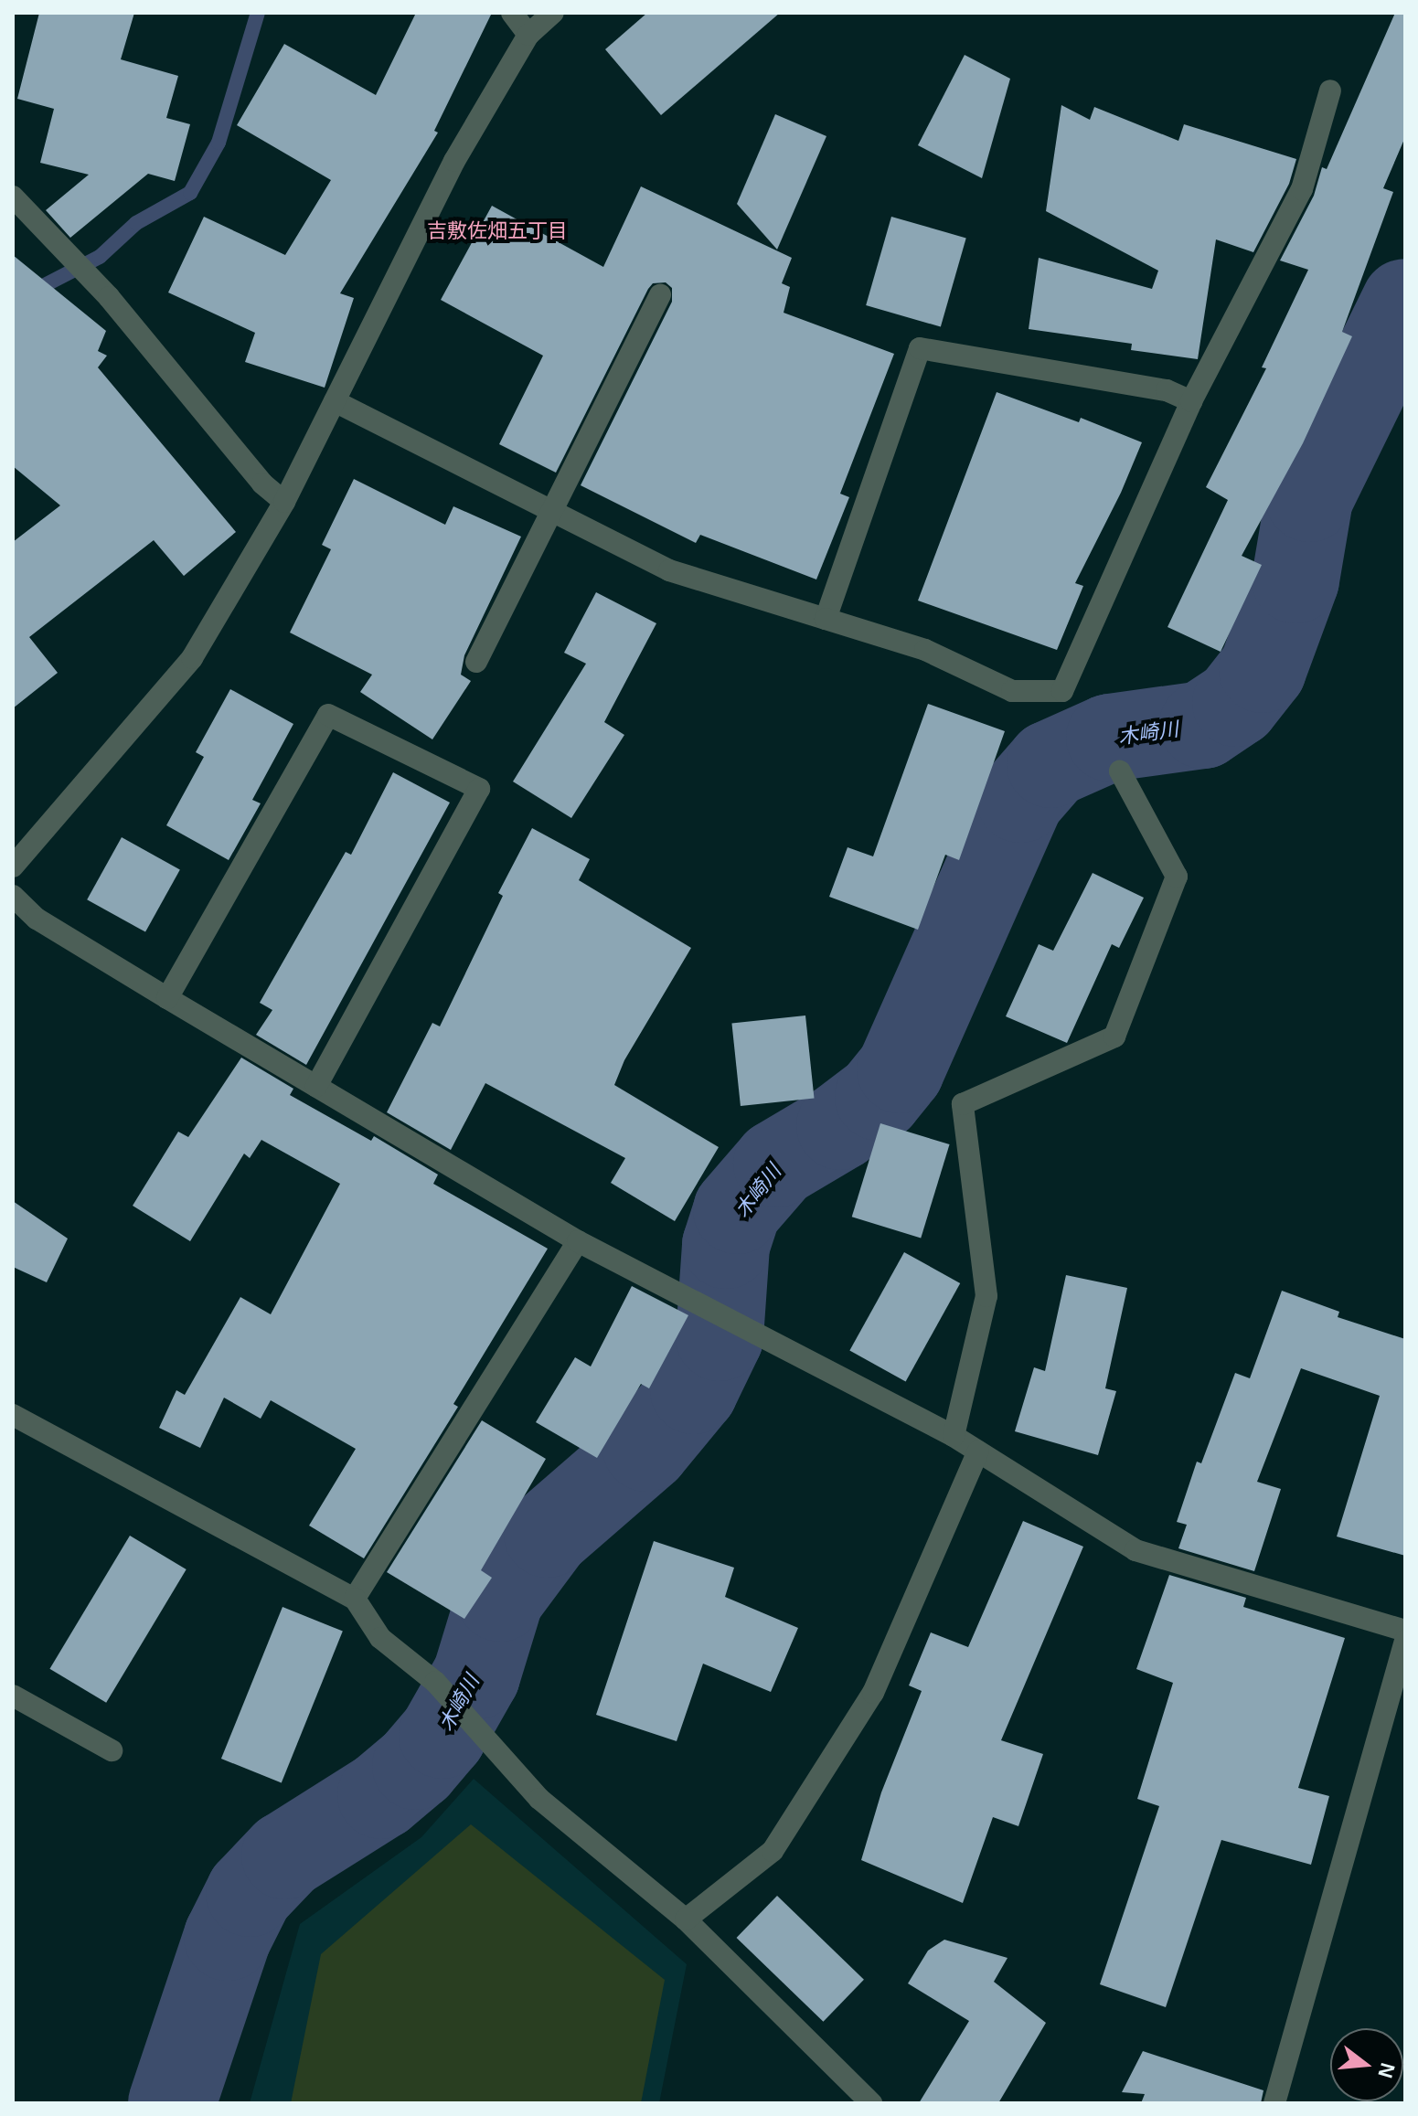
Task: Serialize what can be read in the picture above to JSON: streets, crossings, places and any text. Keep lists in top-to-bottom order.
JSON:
{
  "districts": ["吉敷佐畑五丁目"],
  "water": ["木崎川"],
  "north": "right"
}
